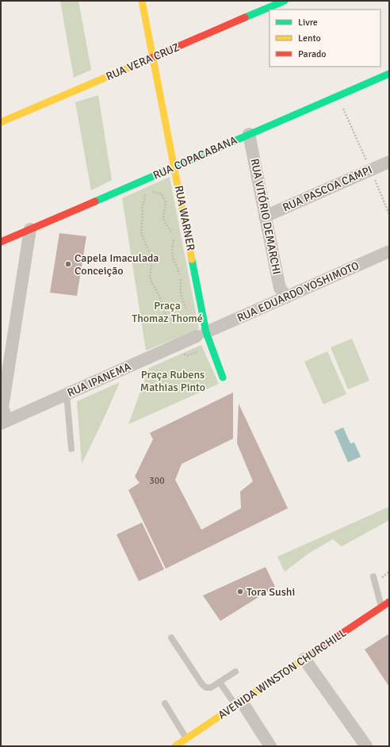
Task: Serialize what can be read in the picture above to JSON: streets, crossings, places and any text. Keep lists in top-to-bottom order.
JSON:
{
  "streets": {
    "street": [
      "RUA VERA CRUZ",
      "RUA COPACABANA",
      "RUA PASCOA CAMPI",
      "RUA VITÓRIO DEMARCHI",
      "RUA WARNER",
      "RUA EDUARDO YOSHIMOTO",
      "RUA IPANEMA",
      "AVENIDA WINSTON CHURCHILL"
    ]
  },
  "crossings": [
    ["RUA VERA CRUZ", "RUA WARNER"],
    ["RUA COPACABANA", "RUA VITÓRIO DEMARCHI"],
    ["RUA COPACABANA", "RUA WARNER"],
    ["RUA PASCOA CAMPI", "RUA VITÓRIO DEMARCHI"],
    ["RUA VITÓRIO DEMARCHI", "RUA EDUARDO YOSHIMOTO"],
    ["RUA WARNER", "RUA EDUARDO YOSHIMOTO"],
    ["RUA WARNER", "RUA IPANEMA"],
    ["RUA EDUARDO YOSHIMOTO", "RUA IPANEMA"]
  ],
  "parks": ["Praça Thomaz Thomé", "Praça Rubens Mathias Pinto"],
  "places": ["Capela Imaculada Conceição", "Tora Sushi"],
  "house_numbers": ["300"],
  "legend": ["Livre", "Lento", "Parado"]
}
